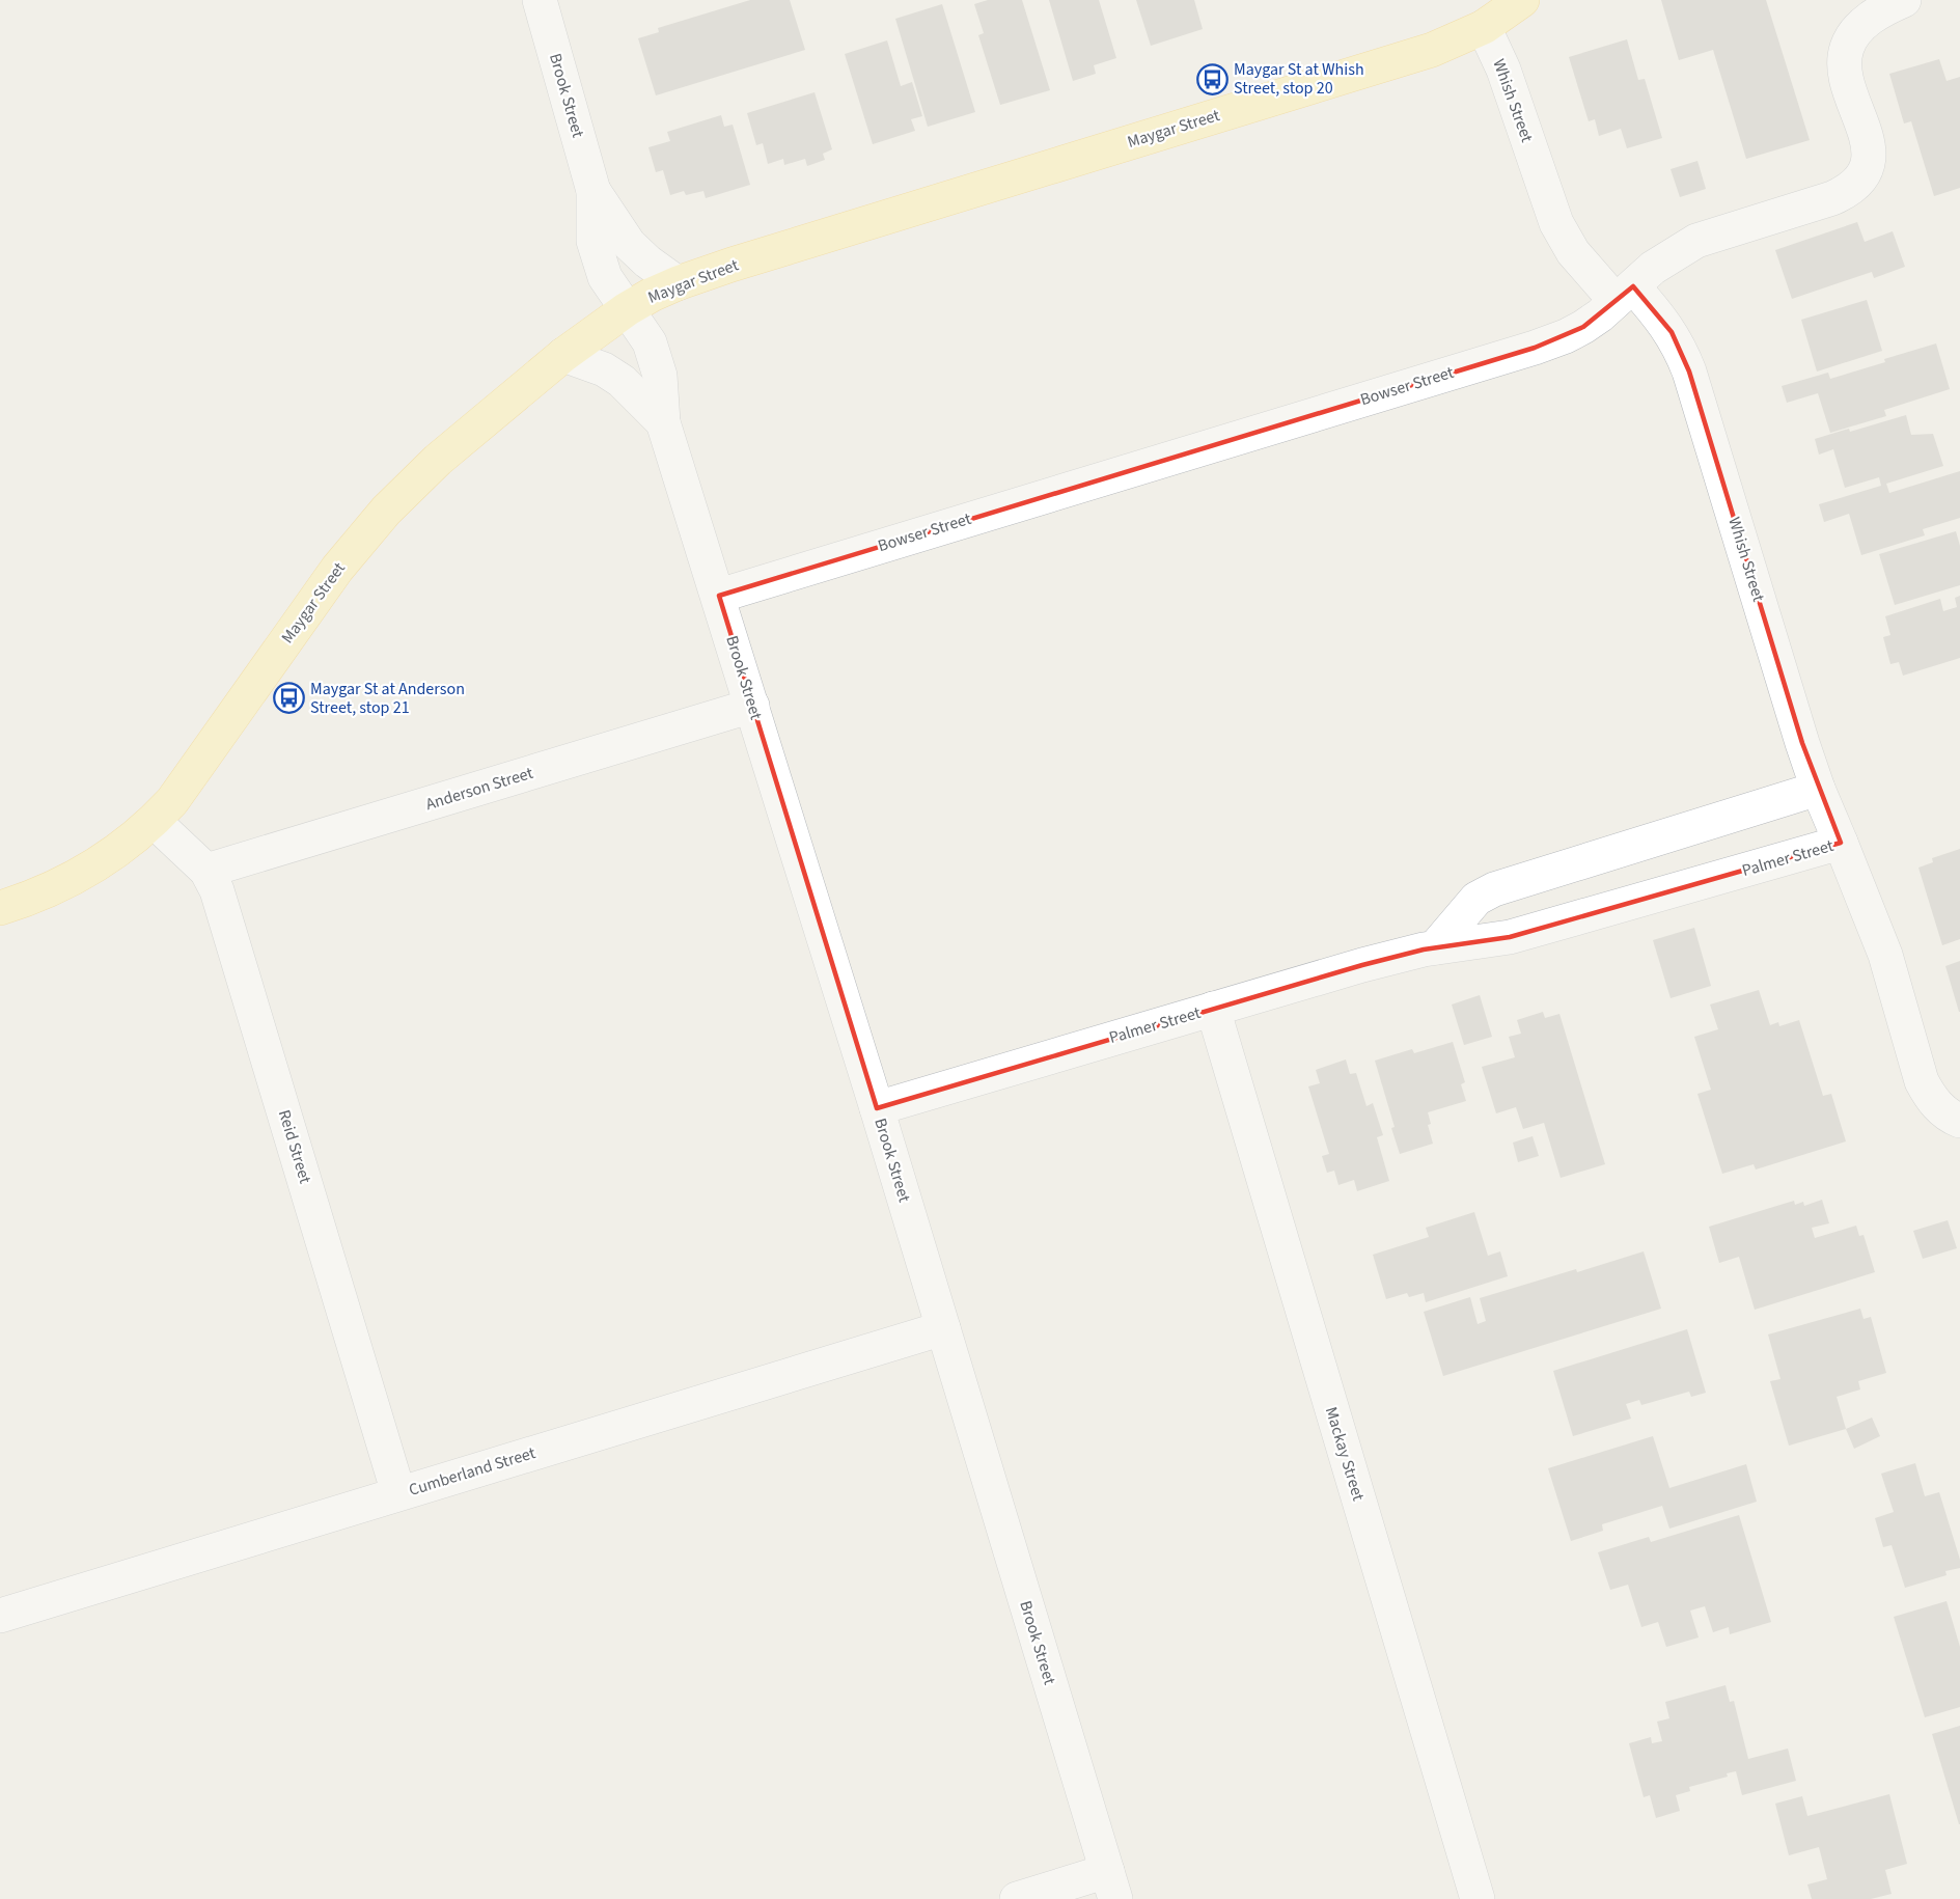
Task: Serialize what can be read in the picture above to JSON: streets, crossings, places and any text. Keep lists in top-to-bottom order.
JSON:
{
  "streets": {
    "main road": ["Maygar Street"],
    "street": [
      "Brook Street",
      "Whish Street",
      "Bowser Street",
      "Anderson Street",
      "Palmer Street",
      "Reid Street",
      "Mackay Street",
      "Cumberland Street"
    ]
  },
  "crossings": [
    ["Brook Street", "Maygar Street"],
    ["Brook Street", "Bowser Street"],
    ["Brook Street", "Anderson Street"],
    ["Brook Street", "Palmer Street"],
    ["Brook Street", "Cumberland Street"],
    ["Whish Street", "Maygar Street"],
    ["Whish Street", "Bowser Street"],
    ["Whish Street", "Palmer Street"],
    ["Maygar Street", "Reid Street"],
    ["Anderson Street", "Reid Street"],
    ["Palmer Street", "Mackay Street"],
    ["Reid Street", "Cumberland Street"]
  ],
  "places": {
    "bus stop": ["Maygar St at Whish Street, stop 20", "Maygar St at Anderson Street, stop 21"]
  }
}
